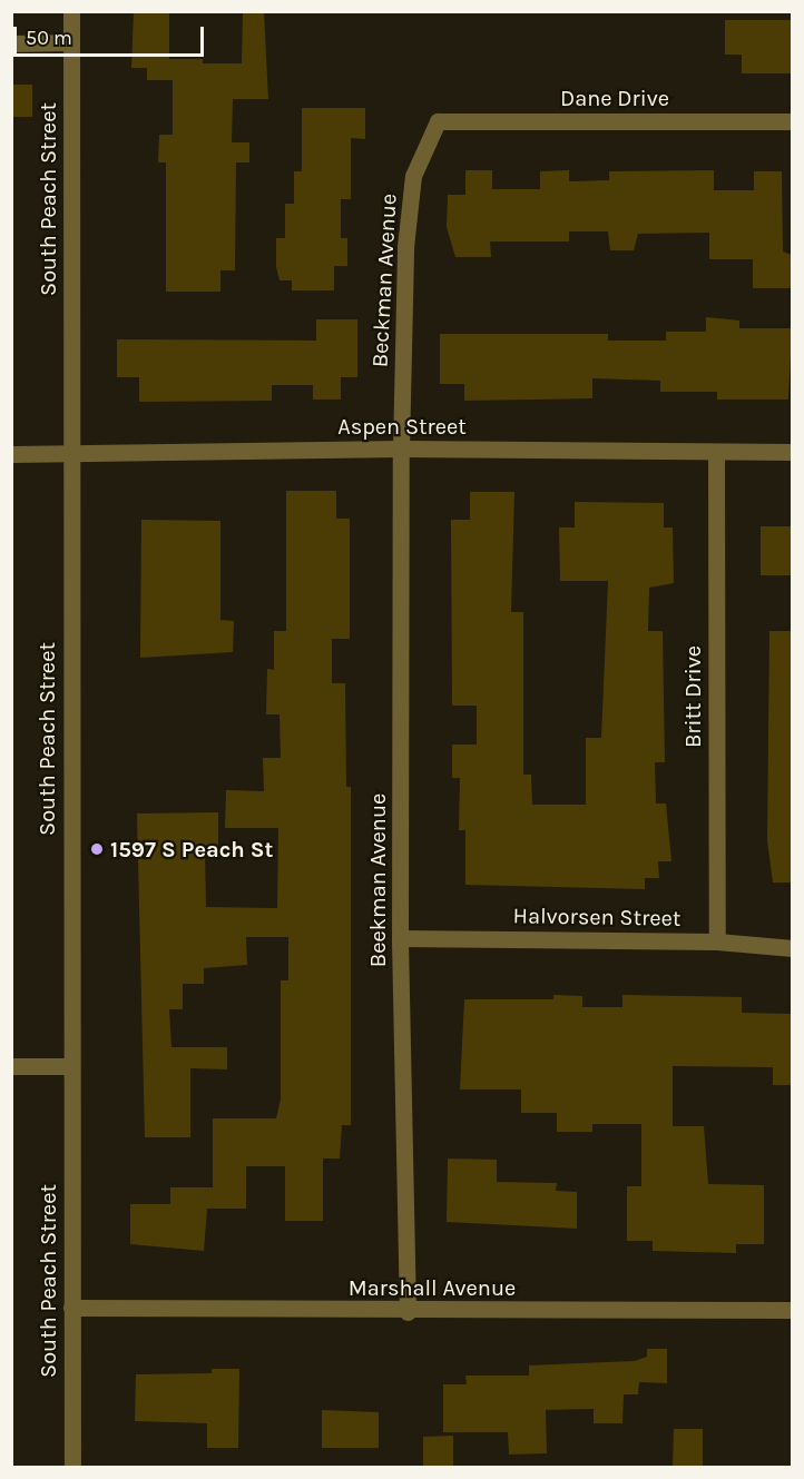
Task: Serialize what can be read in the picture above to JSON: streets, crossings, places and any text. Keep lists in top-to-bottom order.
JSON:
{
  "streets": {
    "street": [
      "Dane Drive",
      "South Peach Street",
      "Beckman Avenue",
      "Aspen Street",
      "Britt Drive",
      "Beekman Avenue",
      "Halvorsen Street",
      "Marshall Avenue"
    ]
  },
  "crossings": [
    ["Dane Drive", "Beckman Avenue"],
    ["South Peach Street", "Aspen Street"],
    ["South Peach Street", "Marshall Avenue"],
    ["Beckman Avenue", "Aspen Street"],
    ["Beckman Avenue", "Beekman Avenue"],
    ["Aspen Street", "Britt Drive"],
    ["Aspen Street", "Beekman Avenue"],
    ["Britt Drive", "Halvorsen Street"],
    ["Beekman Avenue", "Halvorsen Street"],
    ["Beekman Avenue", "Marshall Avenue"]
  ],
  "places": ["1597 S Peach St"],
  "scale_bar": "50 m"
}
